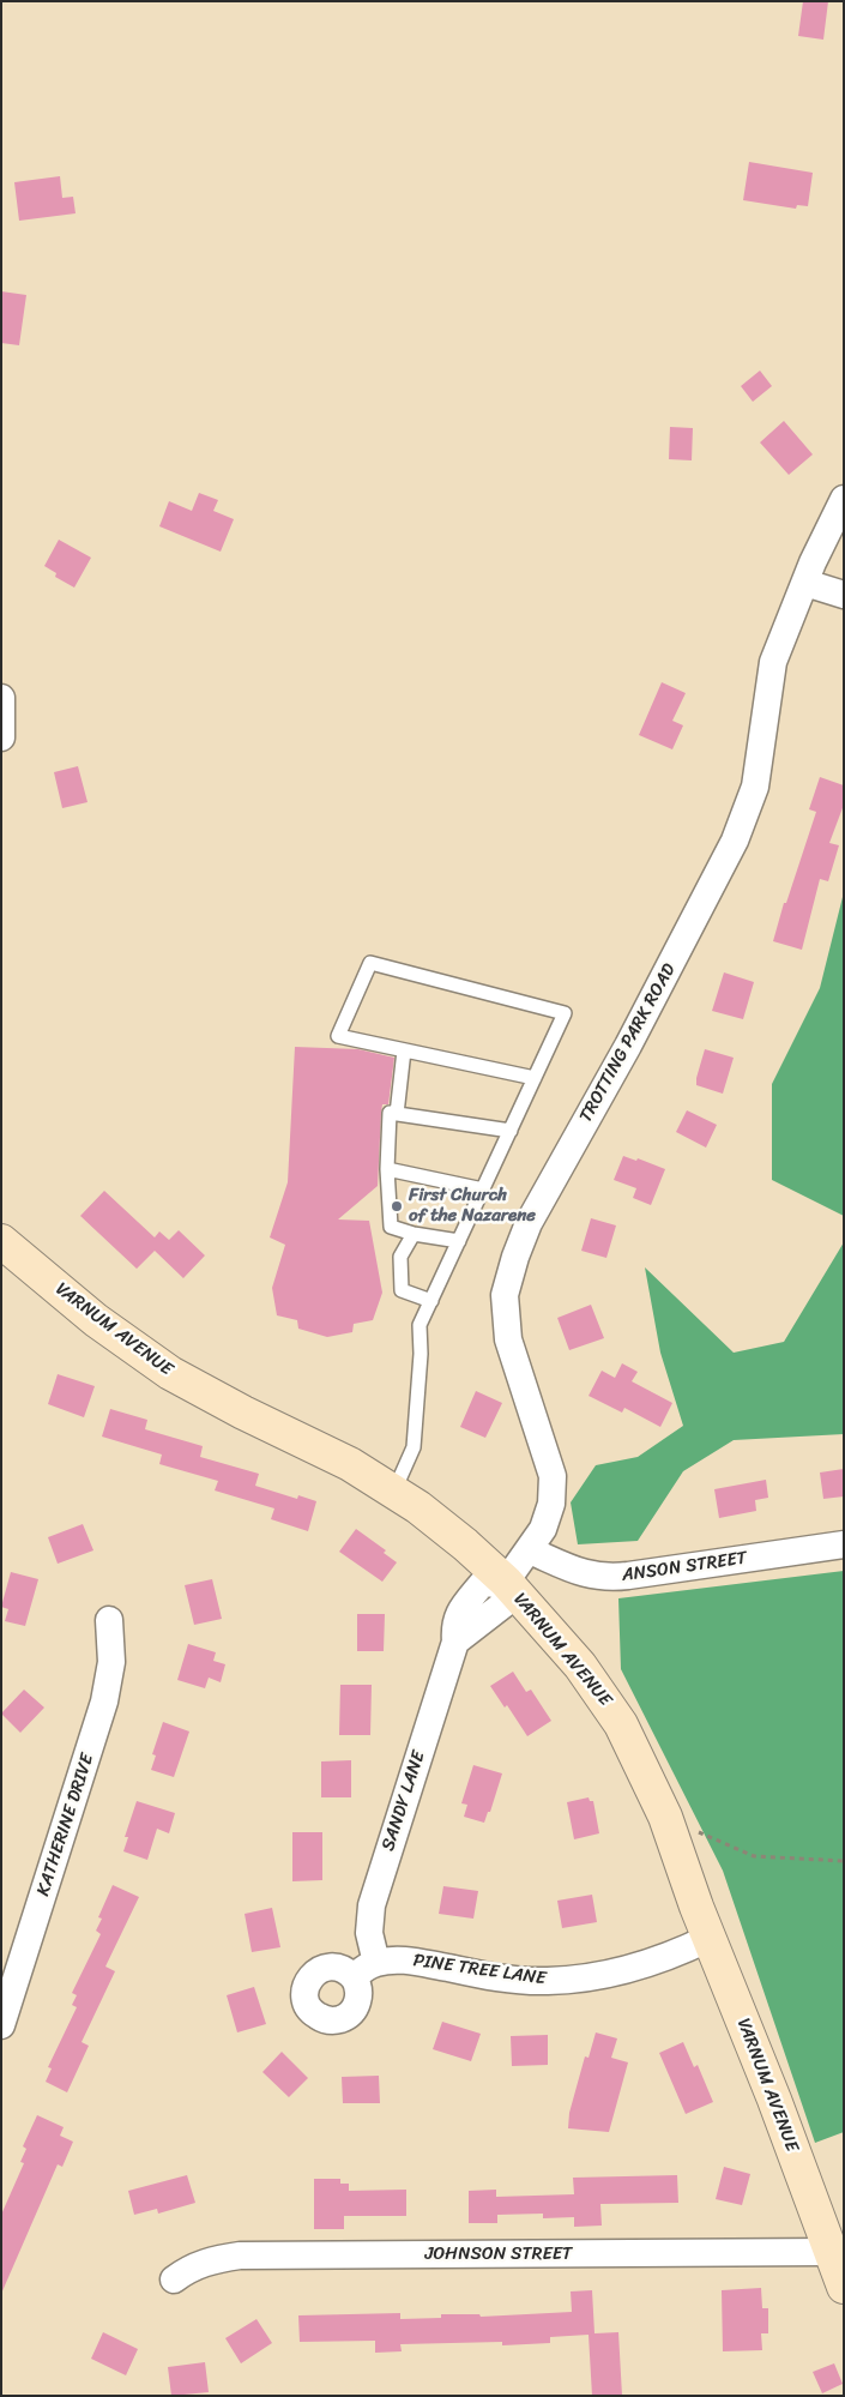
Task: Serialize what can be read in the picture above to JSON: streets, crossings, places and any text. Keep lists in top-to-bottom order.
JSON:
{
  "streets": {
    "main road": ["VARNUM AVENUE"],
    "street": [
      "TROTTING PARK ROAD",
      "ANSON STREET",
      "SANDY LANE",
      "KATHERINE DRIVE",
      "PINE TREE LANE",
      "JOHNSON STREET"
    ]
  },
  "crossings": [
    ["TROTTING PARK ROAD", "VARNUM AVENUE"],
    ["TROTTING PARK ROAD", "ANSON STREET"],
    ["TROTTING PARK ROAD", "SANDY LANE"],
    ["VARNUM AVENUE", "SANDY LANE"],
    ["VARNUM AVENUE", "PINE TREE LANE"],
    ["VARNUM AVENUE", "JOHNSON STREET"],
    ["SANDY LANE", "PINE TREE LANE"]
  ],
  "places": ["First Church of the Nazarene"]
}
